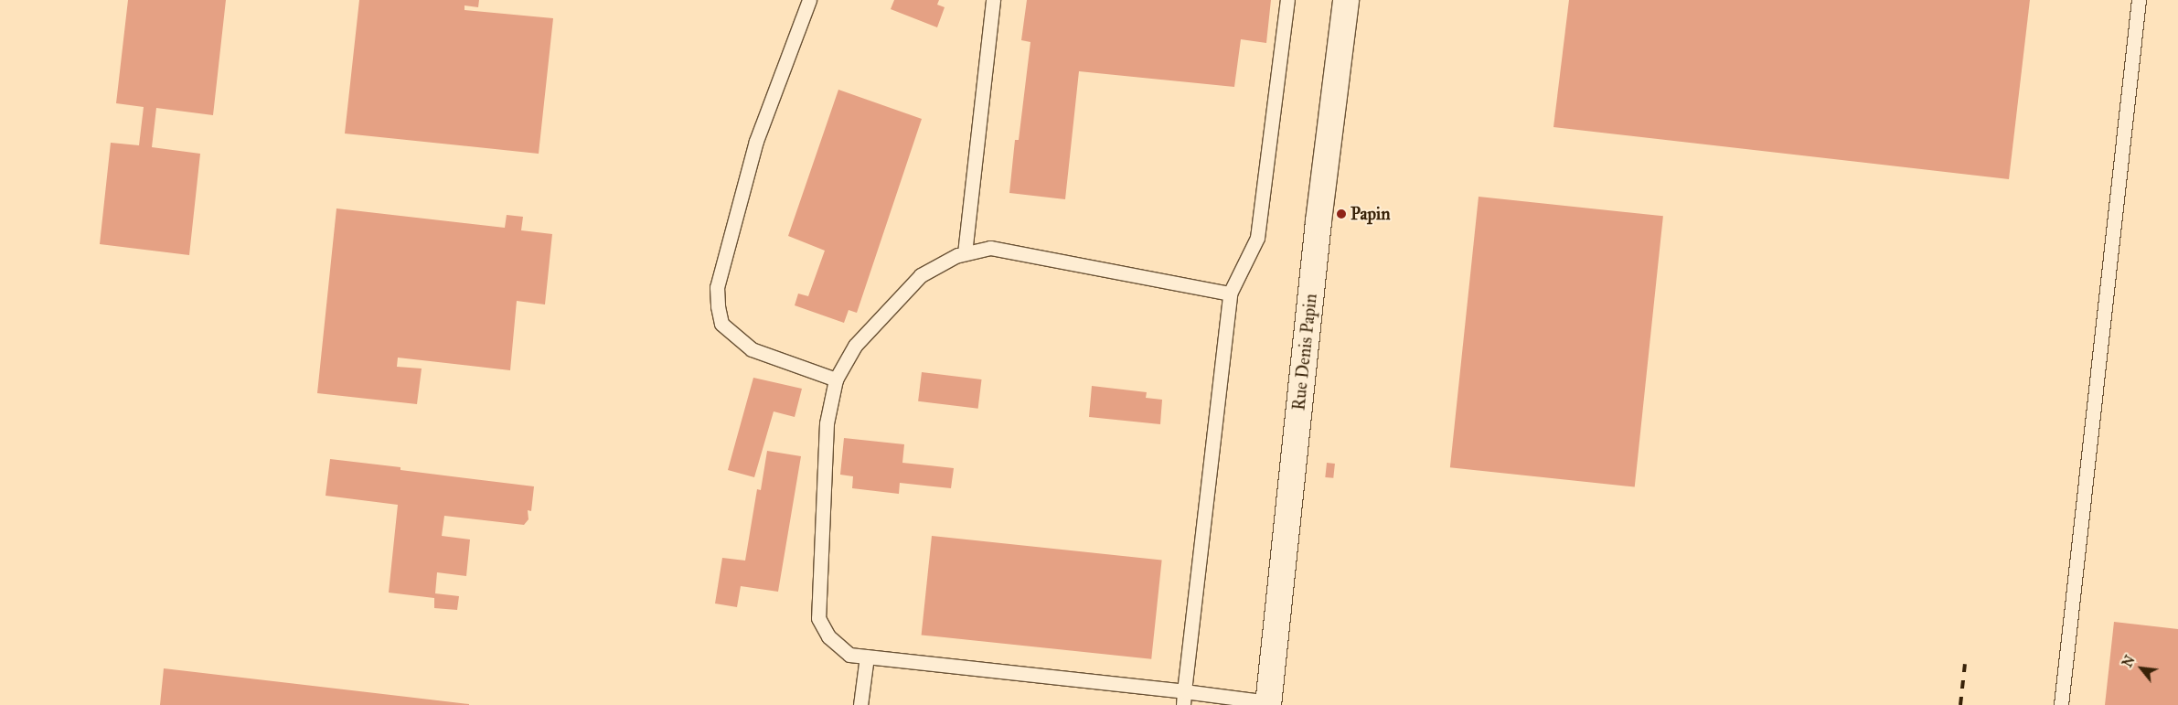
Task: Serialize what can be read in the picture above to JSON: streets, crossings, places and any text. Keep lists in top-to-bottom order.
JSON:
{
  "streets": {
    "street": ["Rue Denis Papin"]
  },
  "places": ["Papin"],
  "north": "top left"
}
